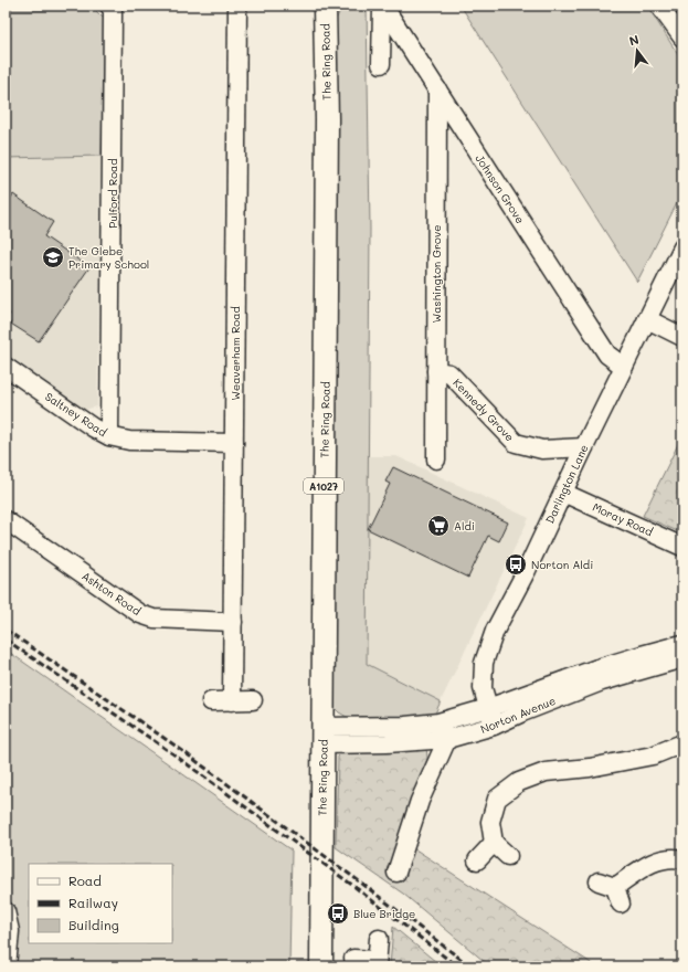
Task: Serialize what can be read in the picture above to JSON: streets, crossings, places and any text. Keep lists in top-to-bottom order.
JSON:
{
  "streets": {
    "main road": ["The Ring Road", "A1027"],
    "street": [
      "Johnson Grove",
      "Pulford Road",
      "Washington Grove",
      "Weaverham Road",
      "Kennedy Grove",
      "Saltney Road",
      "Darlington Lane",
      "Moray Road",
      "Ashton Road",
      "Norton Avenue"
    ]
  },
  "crossings": [
    ["The Ring Road", "Norton Avenue"],
    ["Johnson Grove", "Washington Grove"],
    ["Johnson Grove", "Darlington Lane"],
    ["Pulford Road", "Saltney Road"],
    ["Washington Grove", "Kennedy Grove"],
    ["Weaverham Road", "Saltney Road"],
    ["Weaverham Road", "Ashton Road"],
    ["Kennedy Grove", "Darlington Lane"],
    ["Darlington Lane", "Moray Road"],
    ["Darlington Lane", "Norton Avenue"]
  ],
  "places": {
    "school or university": ["The Glebe Primary School"],
    "supermarket": ["Aldi"],
    "bus stop": ["Norton Aldi", "Blue Bridge"]
  },
  "legend": ["Road", "Railway", "Building"],
  "north": "top"
}
